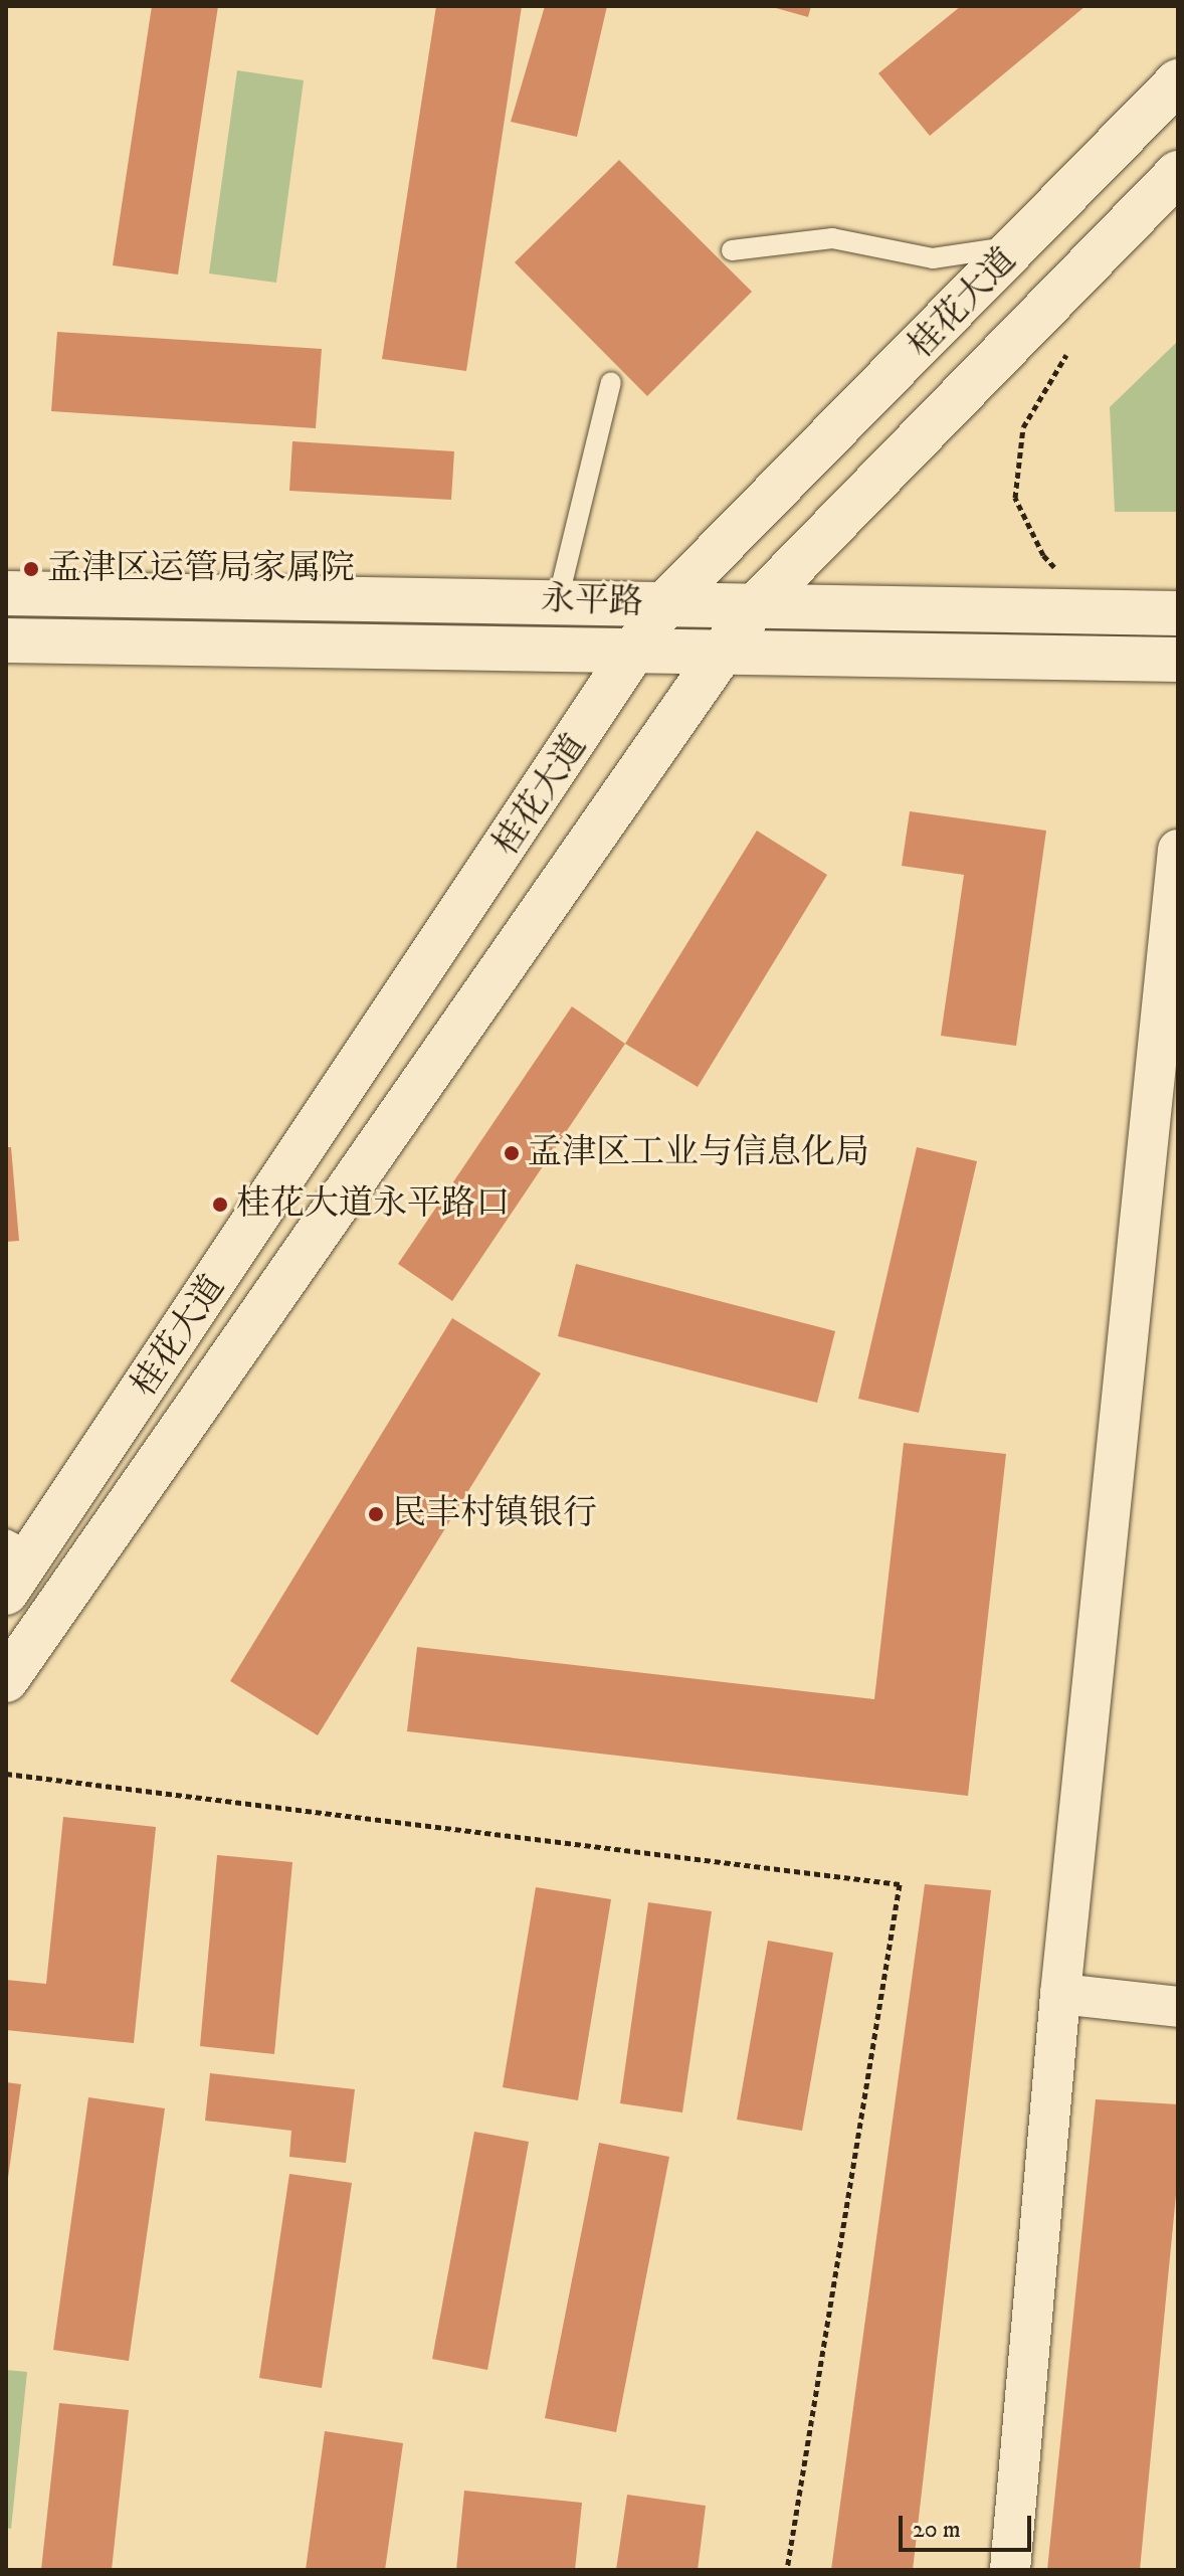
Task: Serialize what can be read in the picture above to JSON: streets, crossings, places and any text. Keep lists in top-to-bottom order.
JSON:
{
  "streets": {
    "main road": ["桂花大道", "永平路"]
  },
  "crossings": [
    ["桂花大道", "永平路"]
  ],
  "places": [
    "孟津区运管局家属院",
    "孟津区工业与信息化局",
    "桂花大道永平路口",
    "民丰村镇银行"
  ],
  "scale_bar": "20 m"
}
